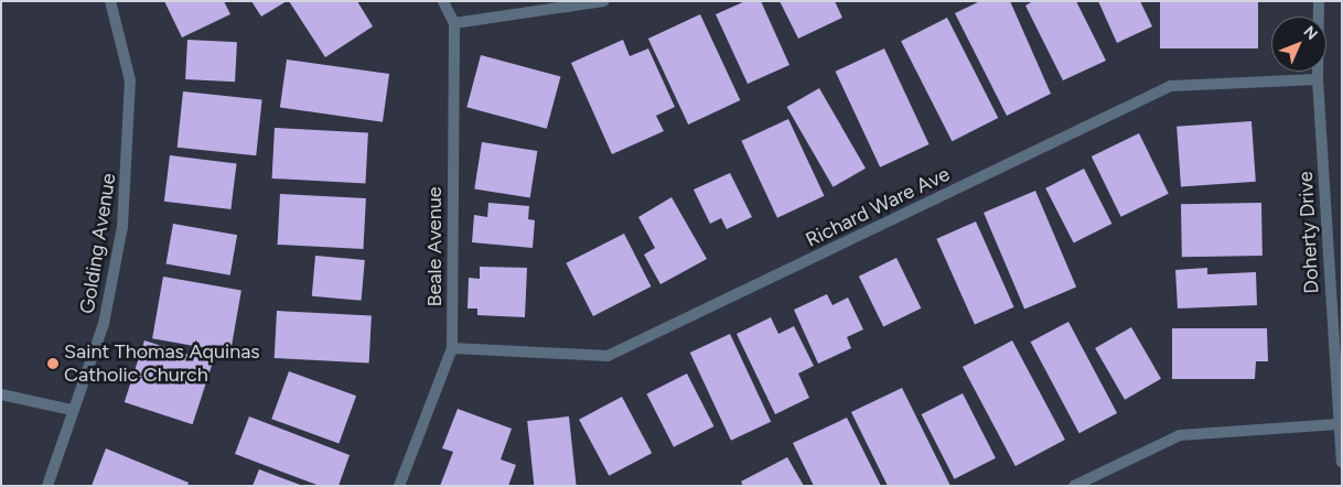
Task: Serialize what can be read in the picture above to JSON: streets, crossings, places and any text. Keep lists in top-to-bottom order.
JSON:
{
  "streets": {
    "street": [
      "Richard Ware Ave",
      "Doherty Drive",
      "Golding Avenue",
      "Beale Avenue"
    ]
  },
  "crossings": [
    ["Richard Ware Ave", "Doherty Drive"],
    ["Richard Ware Ave", "Beale Avenue"]
  ],
  "places": ["Saint Thomas Aquinas Catholic Church"],
  "north": "top right"
}
